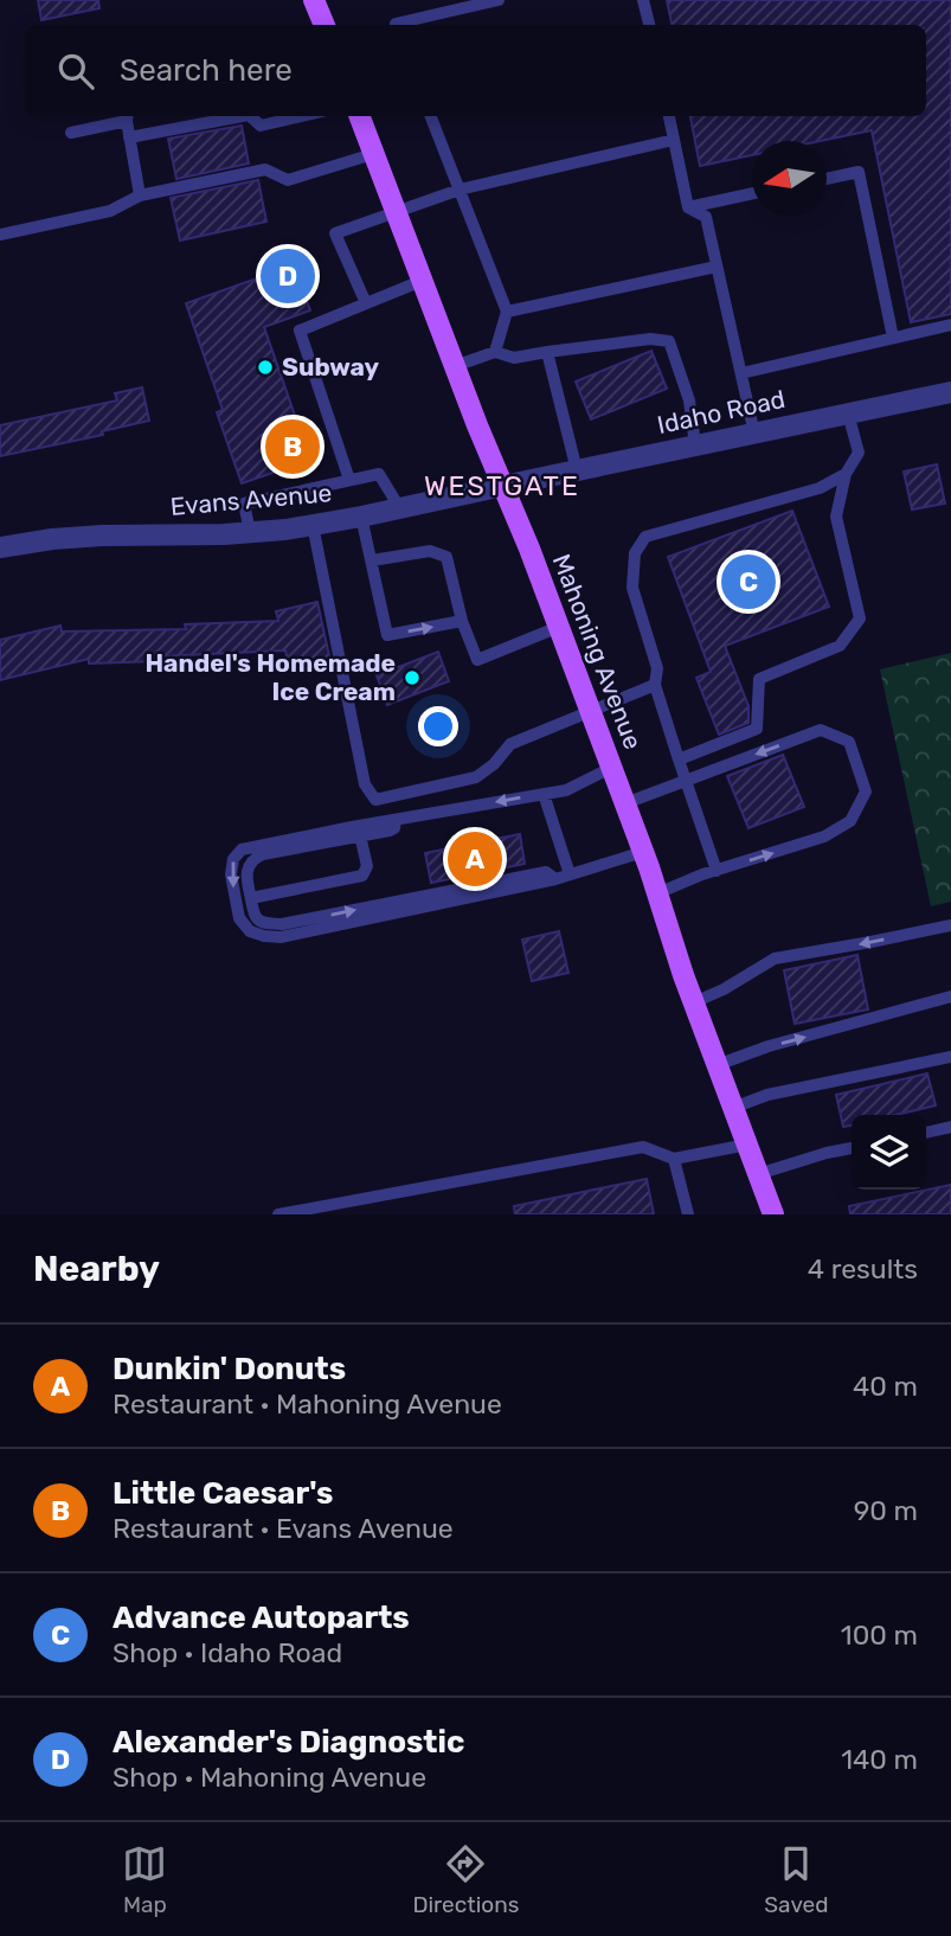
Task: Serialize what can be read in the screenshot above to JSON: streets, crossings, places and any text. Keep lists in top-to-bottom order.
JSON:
{
  "streets": {
    "main road": ["Mahoning Avenue"],
    "street": ["Idaho Road", "Evans Avenue"]
  },
  "crossings": [
    ["Idaho Road", "Evans Avenue"],
    ["Idaho Road", "Mahoning Avenue"],
    ["Evans Avenue", "Mahoning Avenue"]
  ],
  "districts": ["WESTGATE"],
  "places": ["Subway", "Handel's Homemade Ice Cream"],
  "north": "left",
  "page": {
    "search": "Search here",
    "pins": [
      "D",
      "B",
      "C",
      "A"
    ],
    "heading": ["Nearby", "4 results"],
    "list": [
      {
        "mark": "A",
        "name": "Dunkin' Donuts",
        "note": "Restaurant · Mahoning Avenue",
        "value": "40 m"
      },
      {
        "mark": "B",
        "name": "Little Caesar's",
        "note": "Restaurant · Evans Avenue",
        "value": "90 m"
      },
      {
        "mark": "C",
        "name": "Advance Autoparts",
        "note": "Shop · Idaho Road",
        "value": "100 m"
      },
      {
        "mark": "D",
        "name": "Alexander's Diagnostic",
        "note": "Shop · Mahoning Avenue",
        "value": "140 m"
      }
    ],
    "nav": ["Map", "Directions", "Saved"]
  }
}
